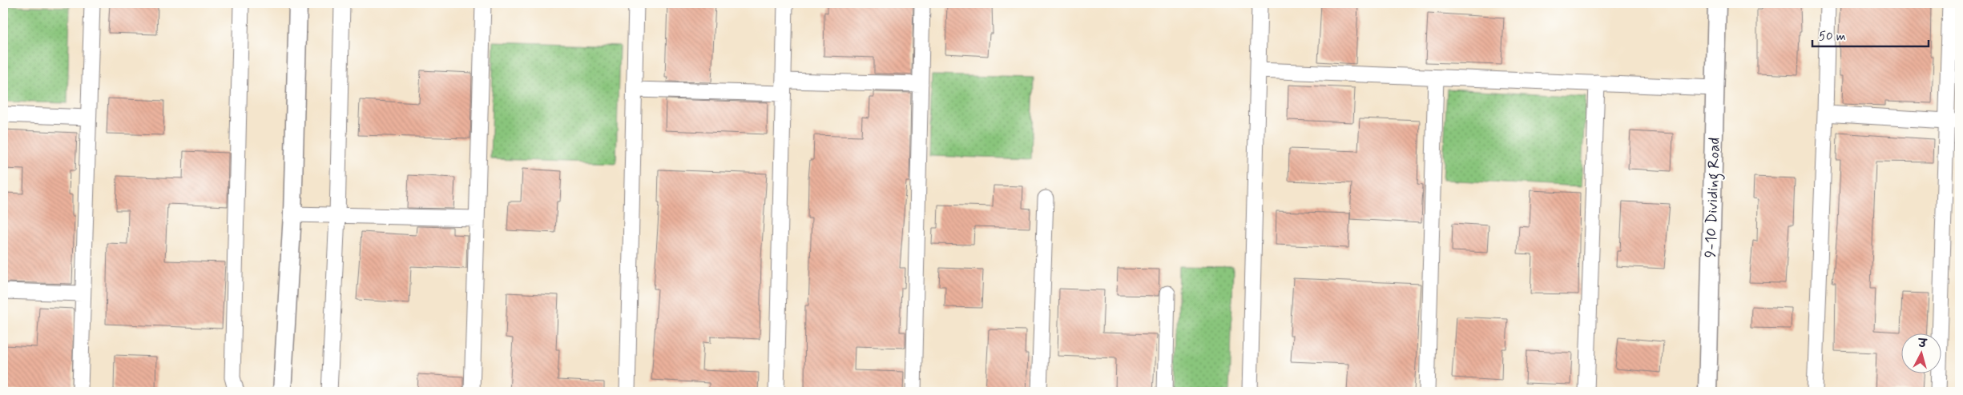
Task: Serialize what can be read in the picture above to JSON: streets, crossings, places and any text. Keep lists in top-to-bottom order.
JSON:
{
  "streets": {
    "street": ["9-10 Dividing Road"]
  },
  "scale_bar": "50 m",
  "north": "top"
}
